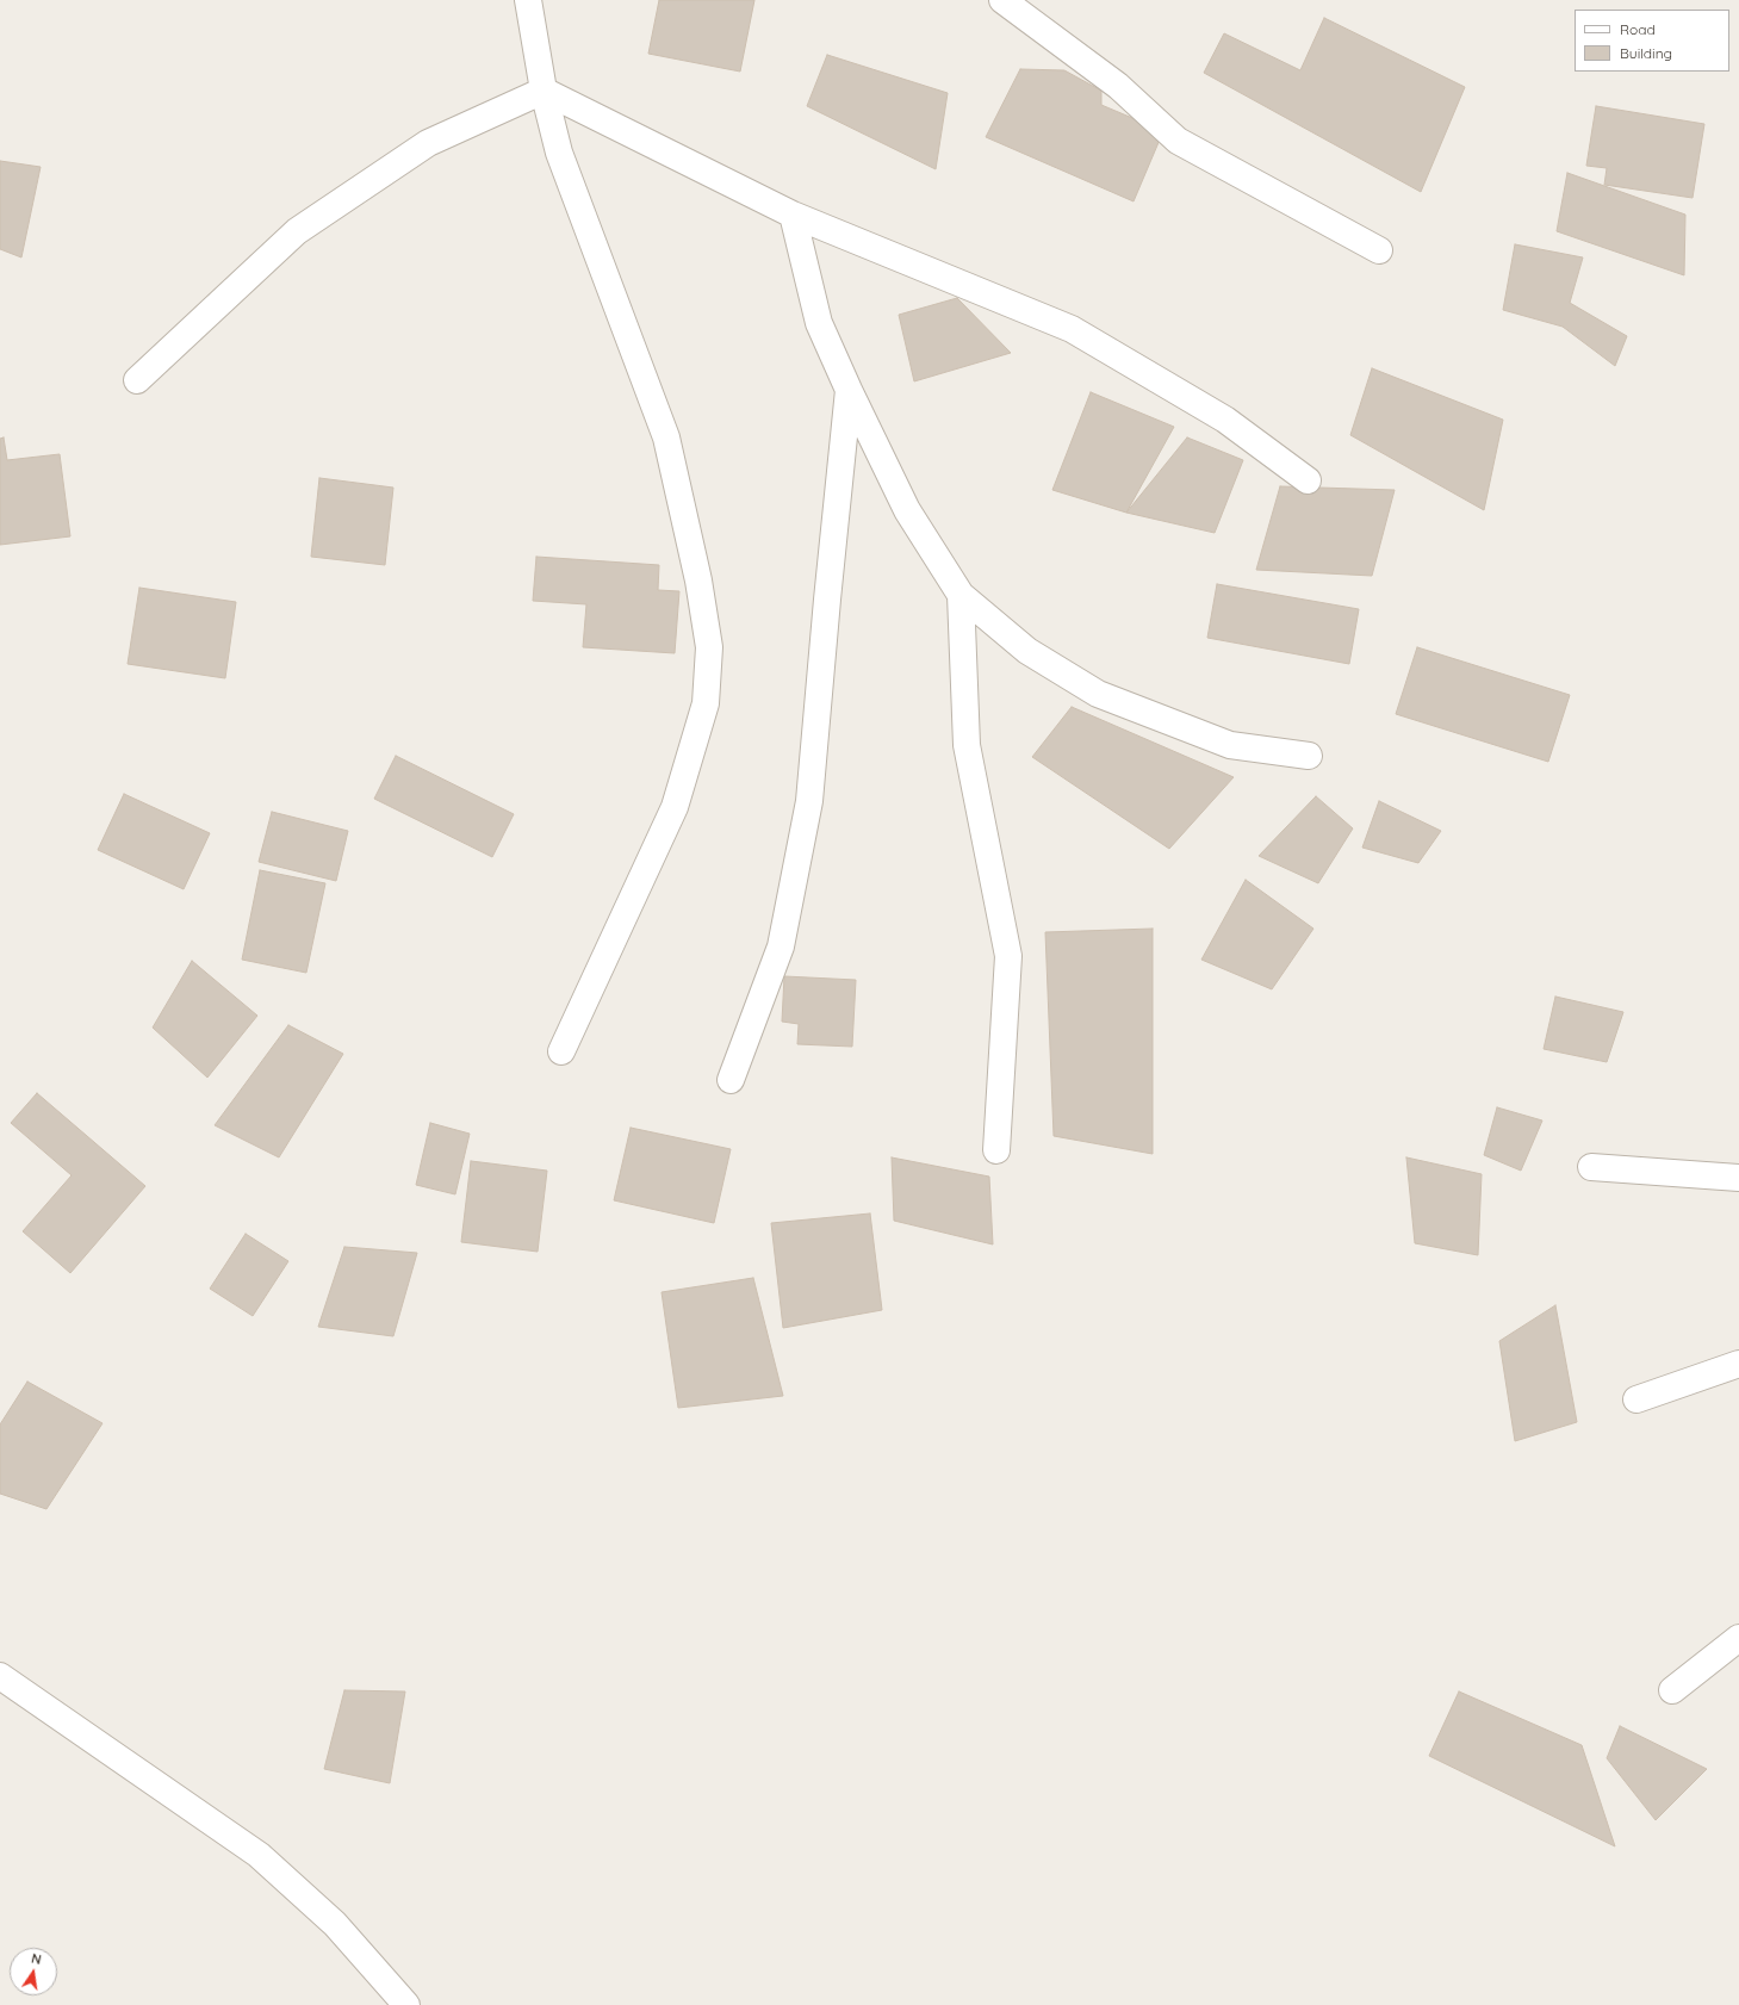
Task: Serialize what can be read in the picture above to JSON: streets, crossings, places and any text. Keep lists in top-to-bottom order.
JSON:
{
  "legend": ["Road", "Building"],
  "north": "top"
}
